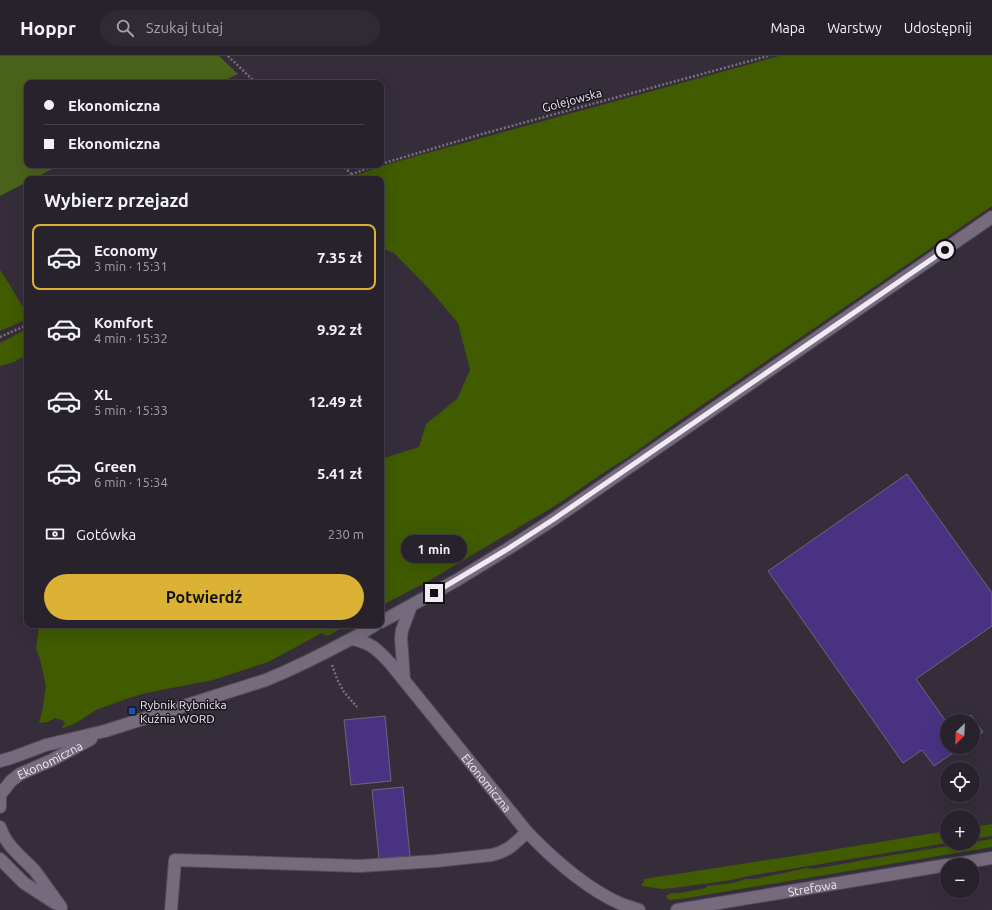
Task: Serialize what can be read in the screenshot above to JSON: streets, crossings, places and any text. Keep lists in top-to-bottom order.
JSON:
{
  "streets": {
    "street": ["Ekonomiczna", "Strefowa"],
    "path": ["Golejowska"]
  },
  "places": {
    "transit": ["Rybnik Rybnicka Kuźnia WORD"]
  },
  "north": "bottom left",
  "page": {
    "header": "Hoppr",
    "search": "Szukaj tutaj",
    "nav": ["Mapa", "Warstwy", "Udostępnij"],
    "banner": ["Ekonomiczna", "Ekonomiczna"],
    "heading": "Wybierz przejazd",
    "list": [
      {
        "name": "Economy",
        "note": "3 min · 15:31",
        "value": "7.35 zł"
      },
      {
        "name": "Komfort",
        "note": "4 min · 15:32",
        "value": "9.92 zł"
      },
      {
        "name": "XL",
        "note": "5 min · 15:33",
        "value": "12.49 zł"
      },
      {
        "name": "Green",
        "note": "6 min · 15:34",
        "value": "5.41 zł"
      }
    ],
    "pay": ["Gotówka", "230 m"],
    "bubble": "1 min",
    "buttons": "Potwierdź",
    "map_buttons": ["+", "−"]
  }
}
